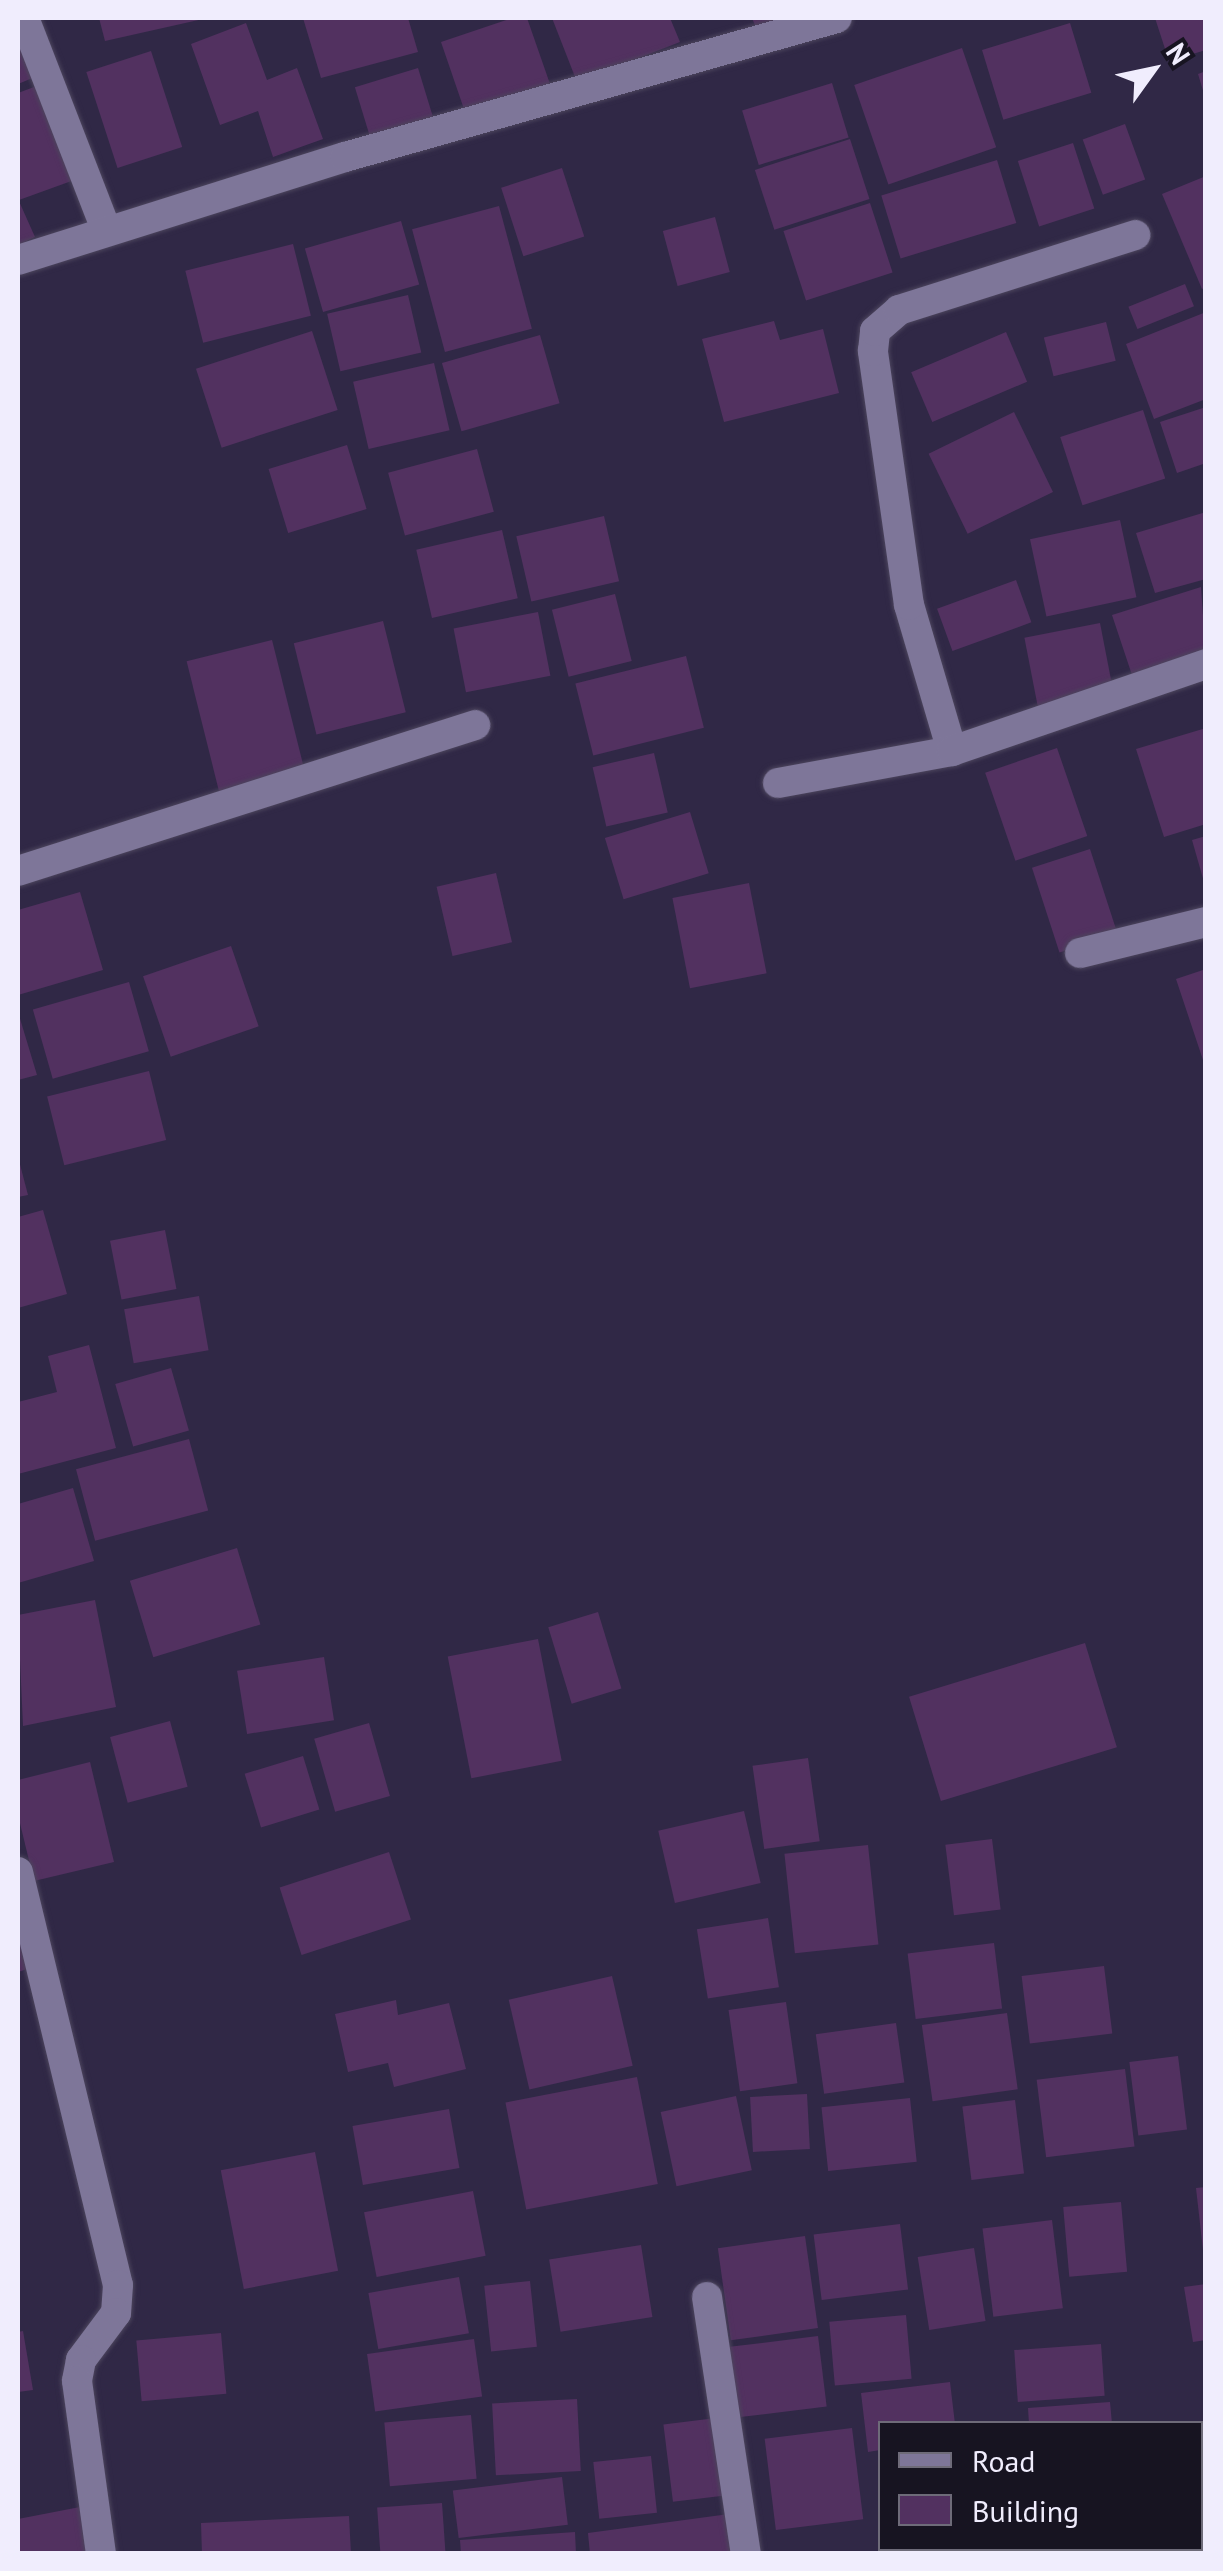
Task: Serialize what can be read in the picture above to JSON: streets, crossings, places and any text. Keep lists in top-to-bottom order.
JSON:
{
  "legend": ["Road", "Building"],
  "north": "top right"
}
